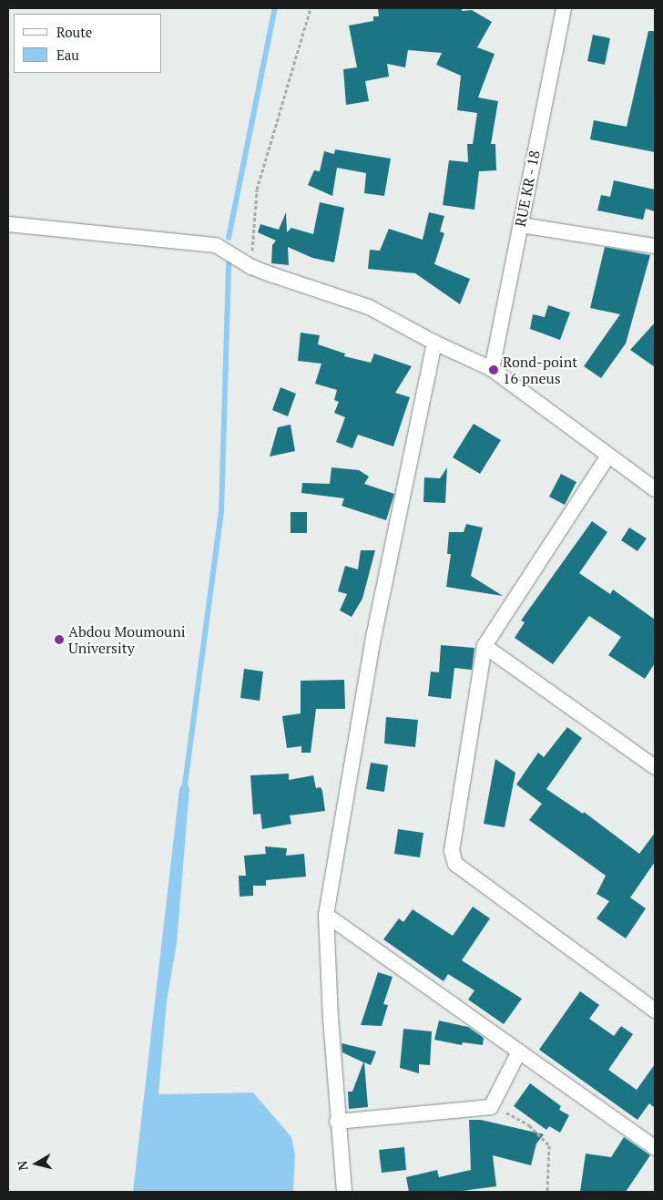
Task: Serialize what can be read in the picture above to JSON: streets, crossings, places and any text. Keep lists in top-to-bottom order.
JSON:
{
  "streets": {
    "street": ["RUE KR - 18"]
  },
  "places": ["Rond-point 16 pneus", "Abdou Moumouni University"],
  "legend": ["Route", "Eau"],
  "north": "left"
}
